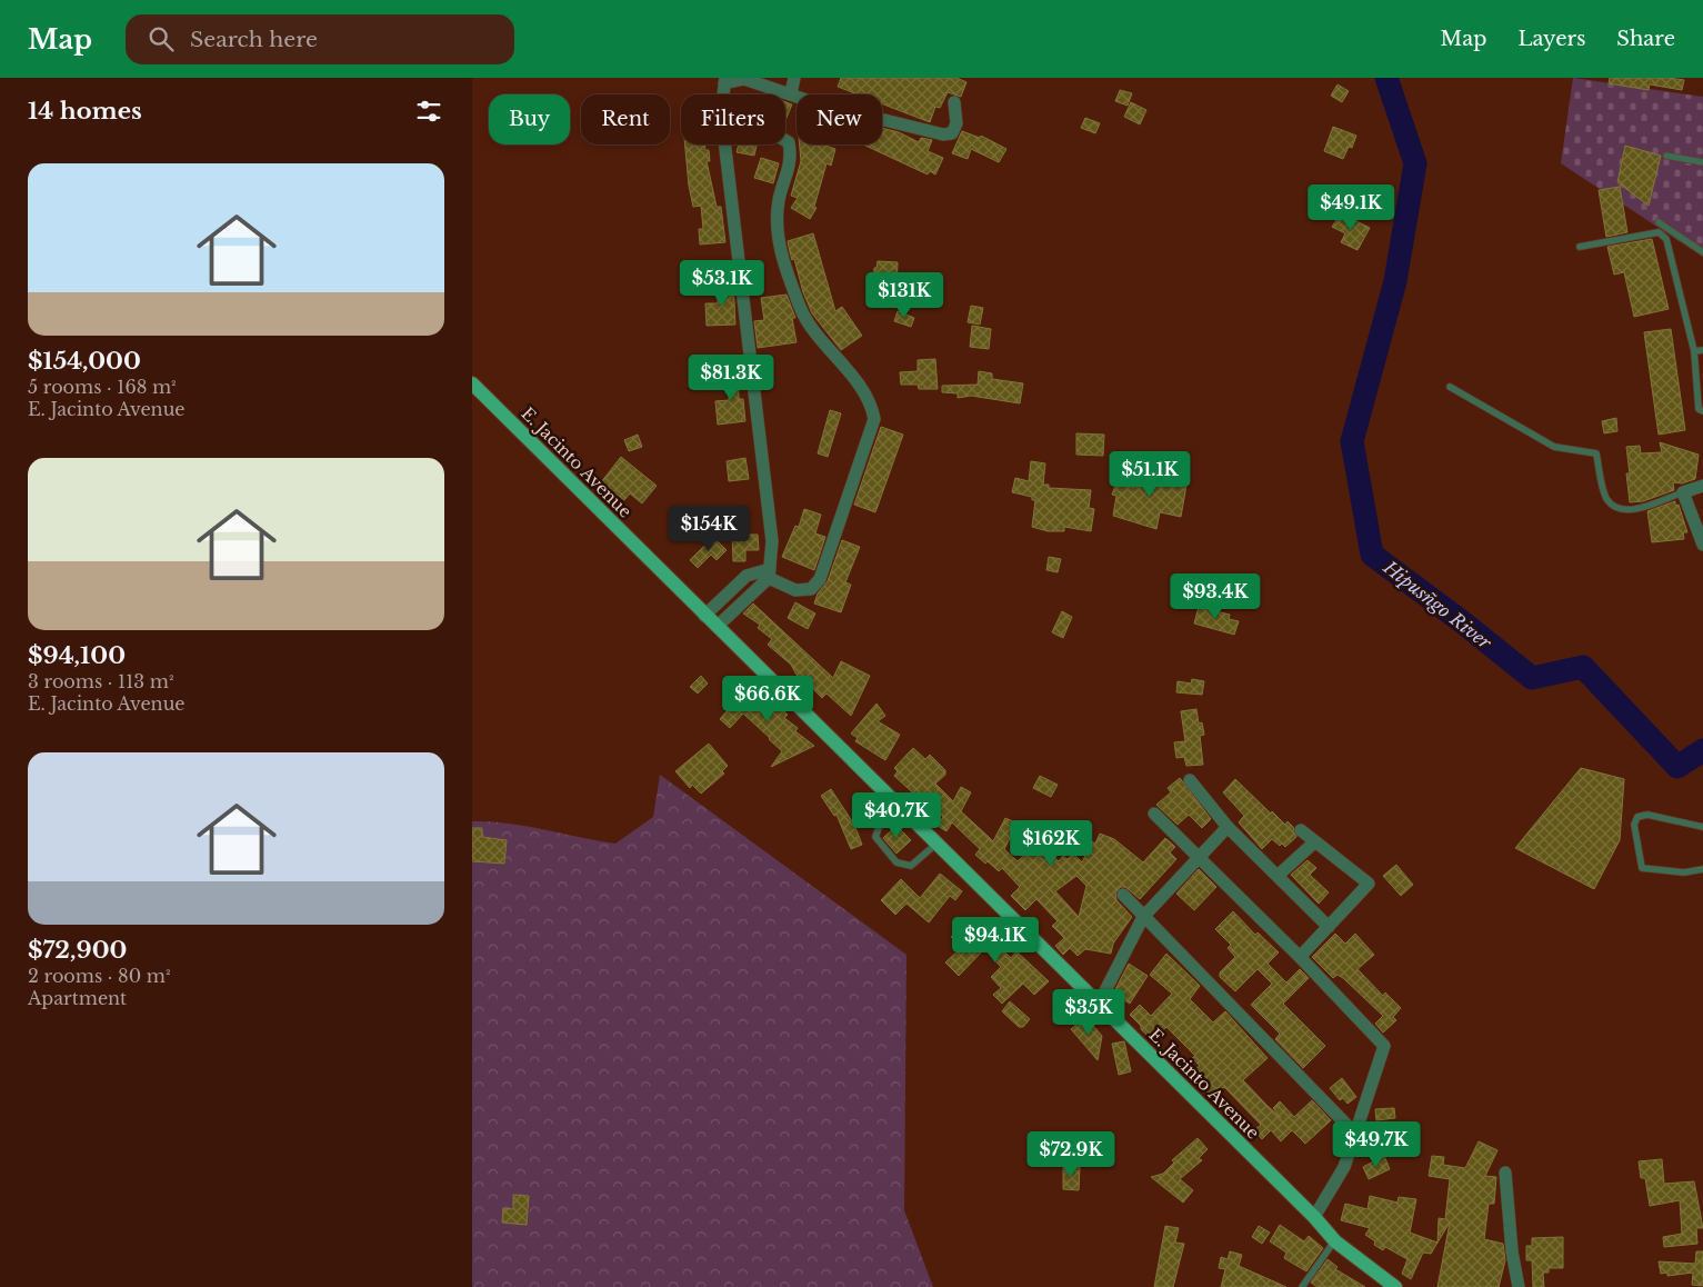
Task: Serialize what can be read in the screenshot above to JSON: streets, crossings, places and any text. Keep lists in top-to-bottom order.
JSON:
{
  "streets": {
    "main road": ["E. Jacinto Avenue"]
  },
  "water": ["Hipusñgo River"],
  "page": {
    "header": "Map",
    "search": "Search here",
    "nav": ["Map", "Layers", "Share"],
    "heading": "14 homes",
    "chip": [
      "Buy",
      "Rent",
      "Filters",
      "New"
    ],
    "list": [
      {
        "name": "$154,000",
        "note": "5 rooms · 168 m² · E. Jacinto Avenue"
      },
      {
        "name": "$94,100",
        "note": "3 rooms · 113 m² · E. Jacinto Avenue"
      },
      {
        "name": "$72,900",
        "note": "2 rooms · 80 m² · Apartment"
      }
    ],
    "price": [
      "$49.1K",
      "$53.1K",
      "$131K",
      "$81.3K",
      "$51.1K",
      "$154K",
      "$93.4K",
      "$66.6K",
      "$40.7K",
      "$162K",
      "$94.1K",
      "$35K",
      "$49.7K",
      "$72.9K"
    ]
  }
}
